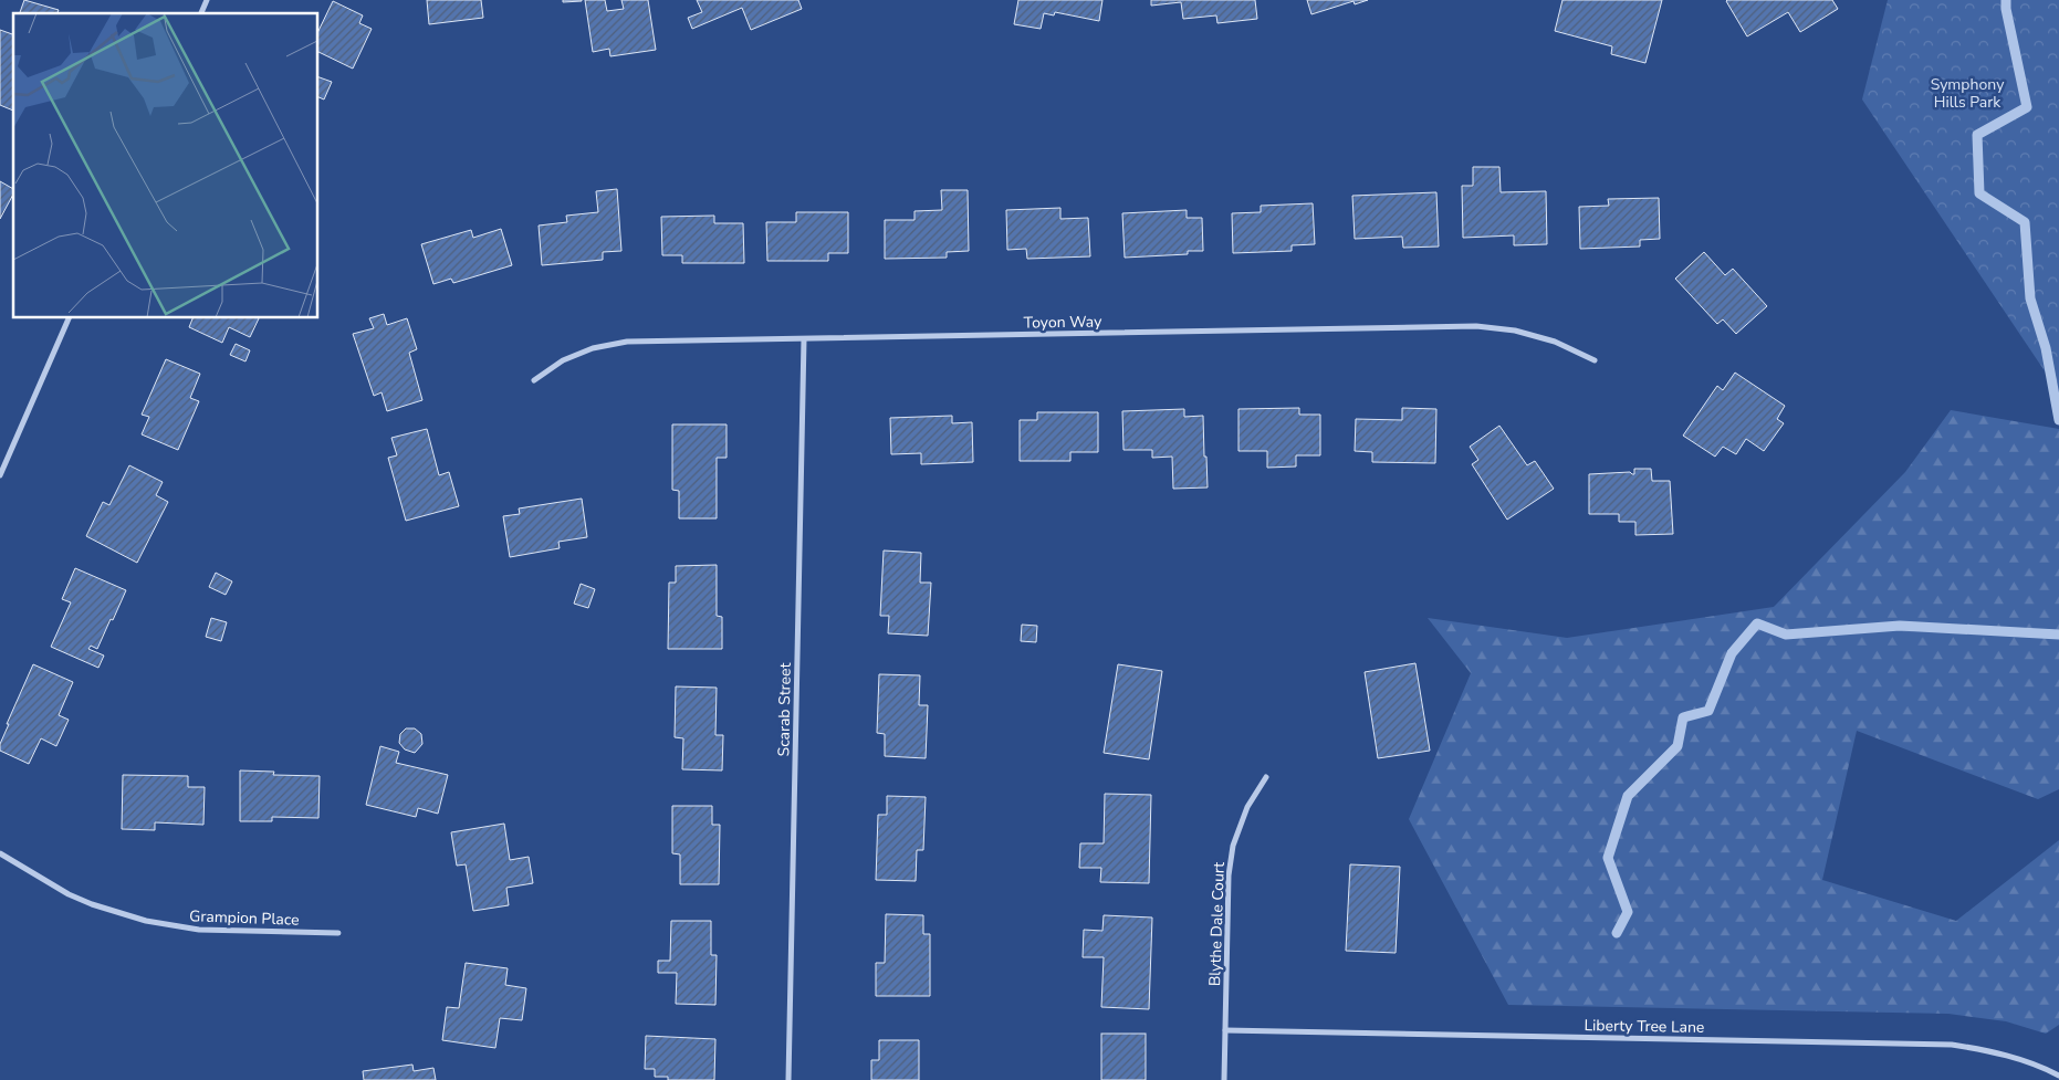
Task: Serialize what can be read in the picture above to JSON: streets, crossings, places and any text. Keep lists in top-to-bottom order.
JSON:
{
  "streets": {
    "street": [
      "Toyon Way",
      "Scarab Street",
      "Grampion Place",
      "Blythe Dale Court",
      "Liberty Tree Lane"
    ]
  },
  "crossings": [
    ["Toyon Way", "Scarab Street"],
    ["Blythe Dale Court", "Liberty Tree Lane"]
  ],
  "parks": ["Symphony Hills Park"]
}
